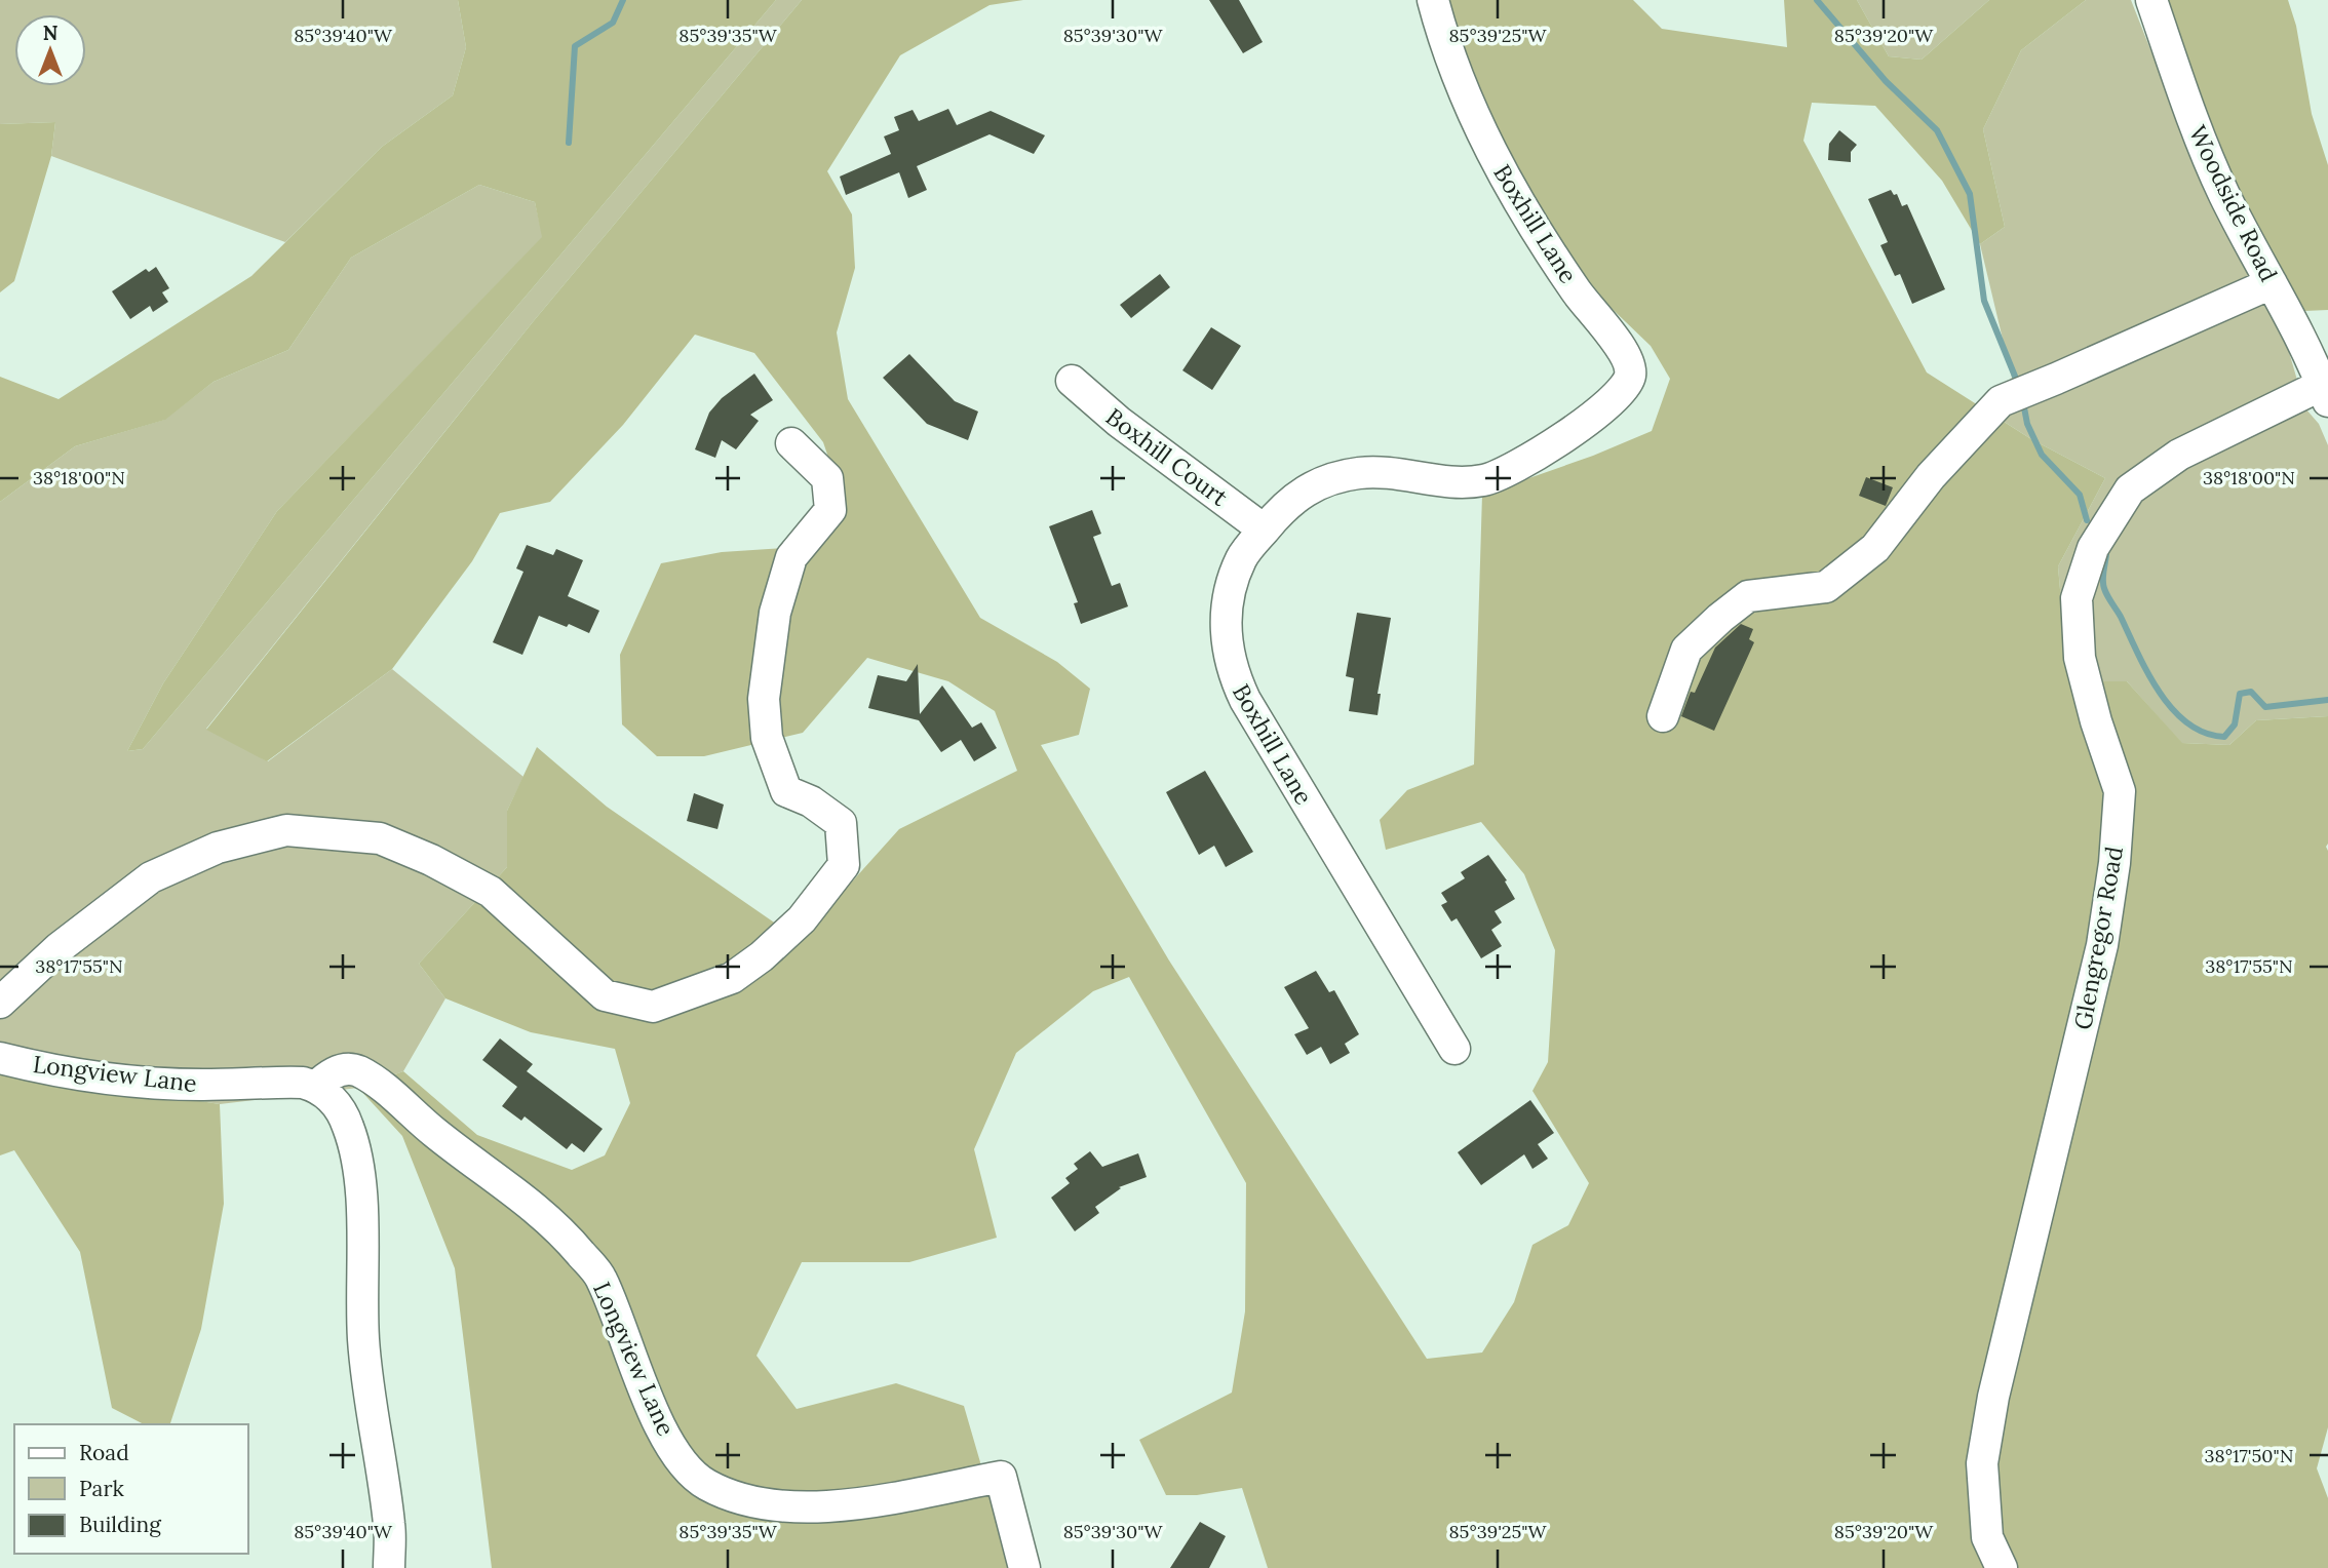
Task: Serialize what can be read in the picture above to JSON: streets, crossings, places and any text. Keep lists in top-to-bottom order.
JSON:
{
  "streets": {
    "street": [
      "Woodside Road",
      "Boxhill Lane",
      "Boxhill Court",
      "Glengregor Road",
      "Longview Lane"
    ]
  },
  "crossings": [
    ["Woodside Road", "Glengregor Road"],
    ["Boxhill Lane", "Boxhill Court"]
  ],
  "legend": ["Road", "Park", "Building"],
  "north": "top",
  "coordinates": [
    "85°39'40\"W",
    "85°39'35\"W",
    "85°39'30\"W",
    "85°39'25\"W",
    "85°39'20\"W",
    "38°18'00\"N",
    "38°17'55\"N",
    "38°17'50\"N"
  ]
}
